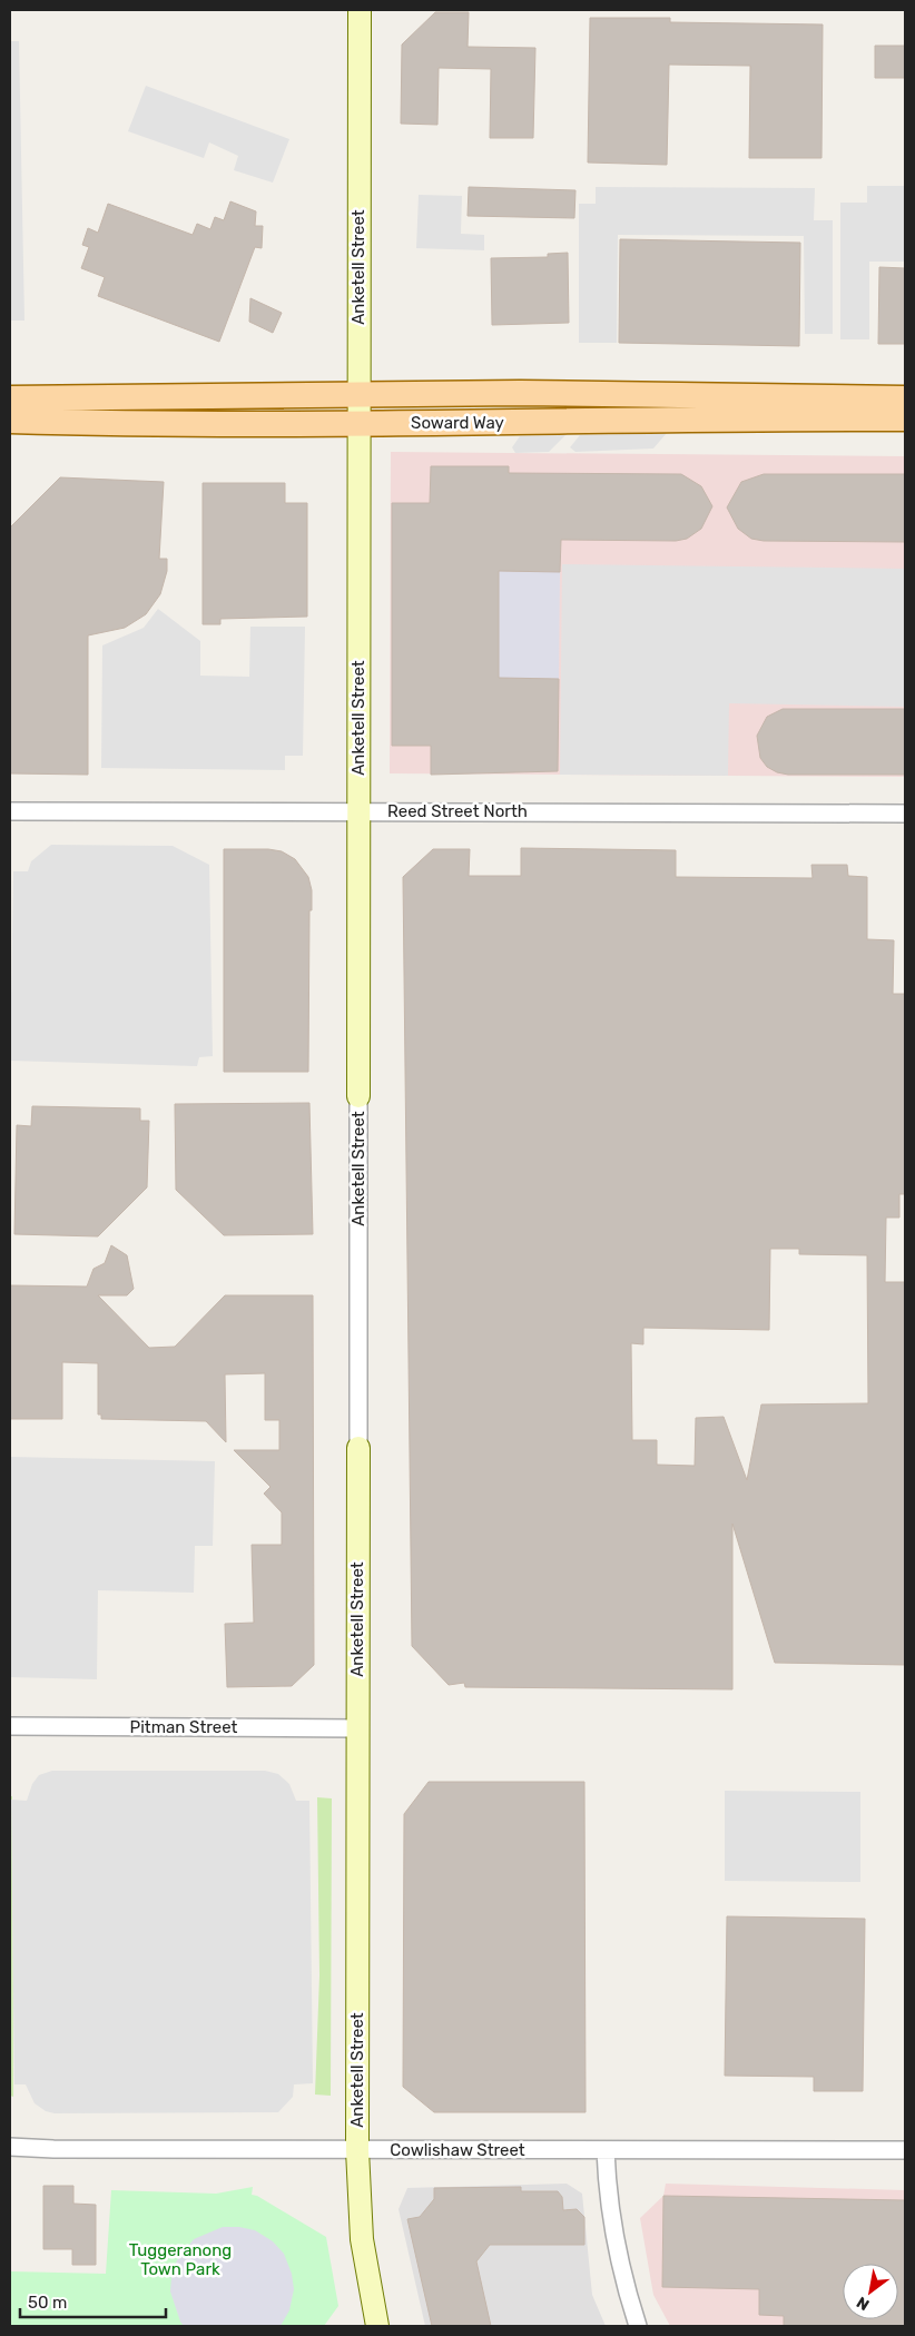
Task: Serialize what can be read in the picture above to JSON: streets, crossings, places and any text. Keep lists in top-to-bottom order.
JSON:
{
  "streets": {
    "main road": ["Soward Way"],
    "street": [
      "Anketell Street",
      "Reed Street North",
      "Pitman Street",
      "Cowlishaw Street"
    ]
  },
  "crossings": [
    ["Anketell Street", "Soward Way"],
    ["Anketell Street", "Reed Street North"],
    ["Anketell Street", "Pitman Street"],
    ["Anketell Street", "Cowlishaw Street"]
  ],
  "parks": ["Tuggeranong Town Park"],
  "scale_bar": "50 m",
  "north": "bottom left"
}
